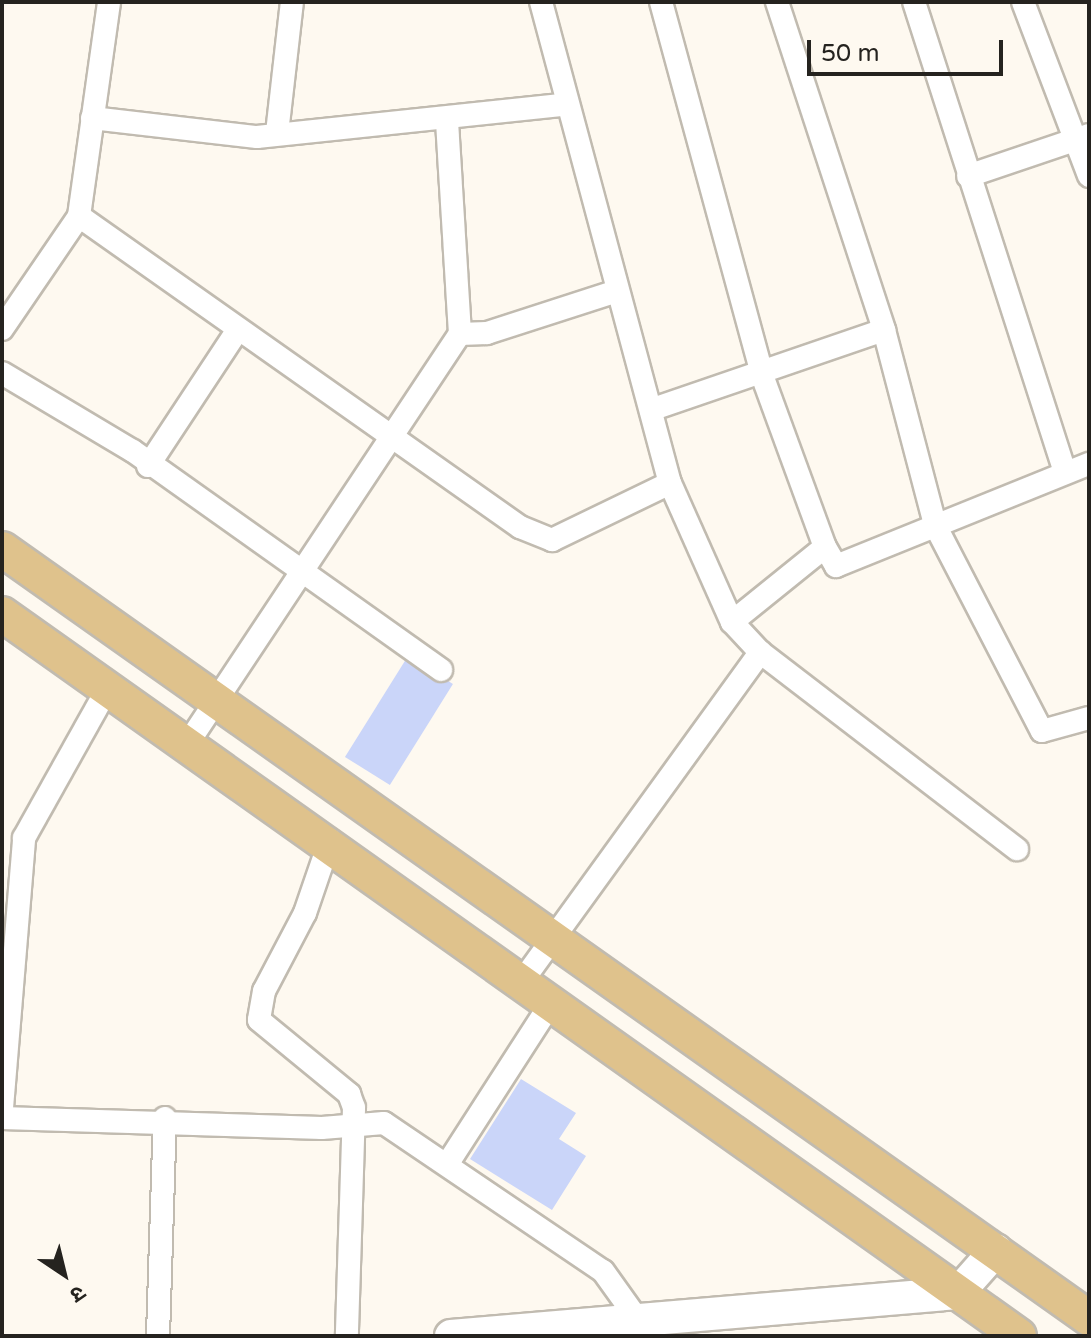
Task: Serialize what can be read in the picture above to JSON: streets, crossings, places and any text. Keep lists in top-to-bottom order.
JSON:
{
  "scale_bar": "50 m",
  "north": "bottom right"
}
